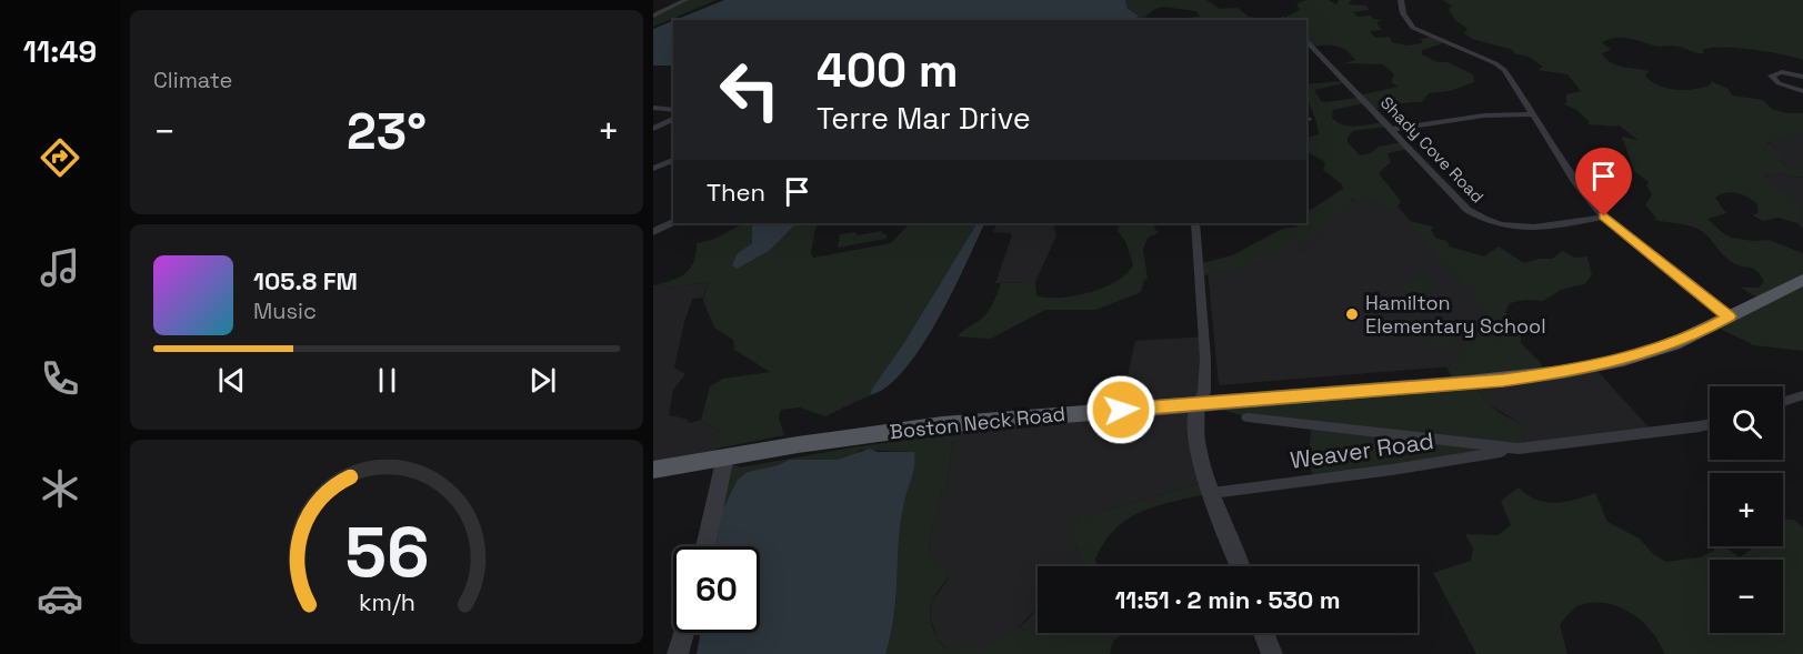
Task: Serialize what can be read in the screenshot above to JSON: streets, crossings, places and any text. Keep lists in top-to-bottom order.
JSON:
{
  "streets": {
    "main road": ["Boston Neck Road"],
    "street": ["Shady Cove Road", "Weaver Road"]
  },
  "places": ["Hamilton Elementary School"],
  "page": {
    "tabs": "11:49",
    "tile": "Climate",
    "turn": ["400 m", "Terre Mar Drive"],
    "heat": ["−", "23°", "+"],
    "then": "Then",
    "song": ["105.8 FM", "Music"],
    "map_buttons": ["+", "−"],
    "limit": "60",
    "trip": "11:51 · 2 min · 530 m",
    "gauge": ["56", "km/h"]
  }
}
